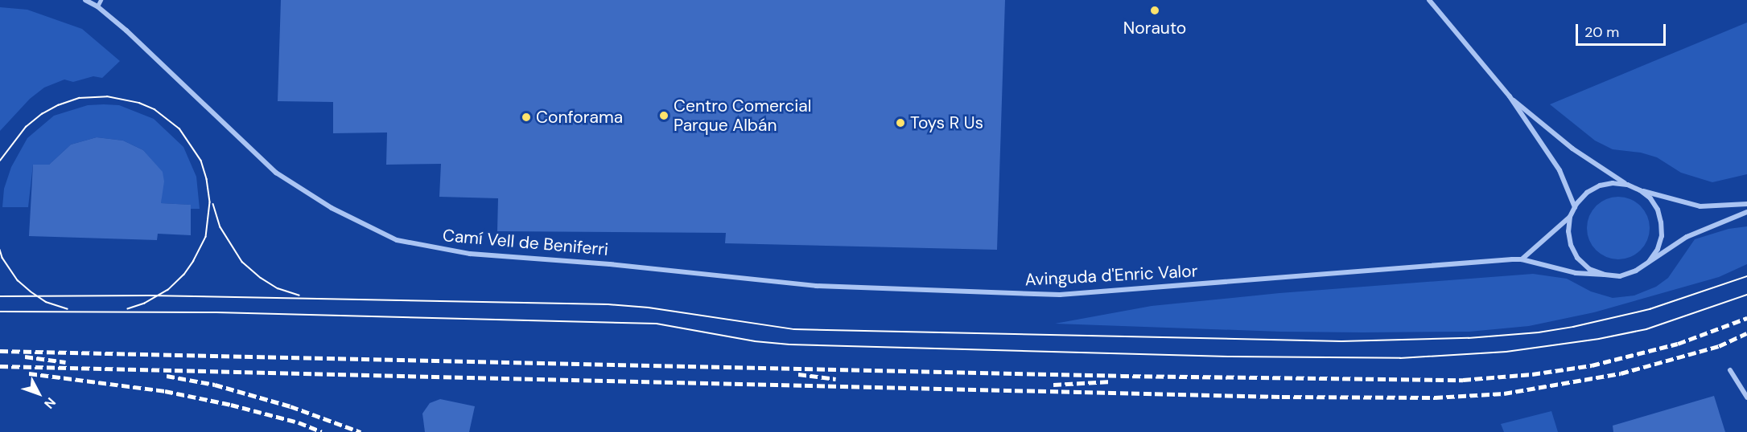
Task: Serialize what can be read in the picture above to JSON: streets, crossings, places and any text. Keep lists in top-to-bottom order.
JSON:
{
  "streets": {
    "street": ["Camí Vell de Beniferri", "Avinguda d'Enric Valor"]
  },
  "crossings": [
    ["Camí Vell de Beniferri", "Avinguda d'Enric Valor"]
  ],
  "places": [
    "Norauto",
    "Centro Comercial Parque Albán",
    "Conforama",
    "Toys R Us"
  ],
  "scale_bar": "20 m",
  "north": "bottom right"
}
